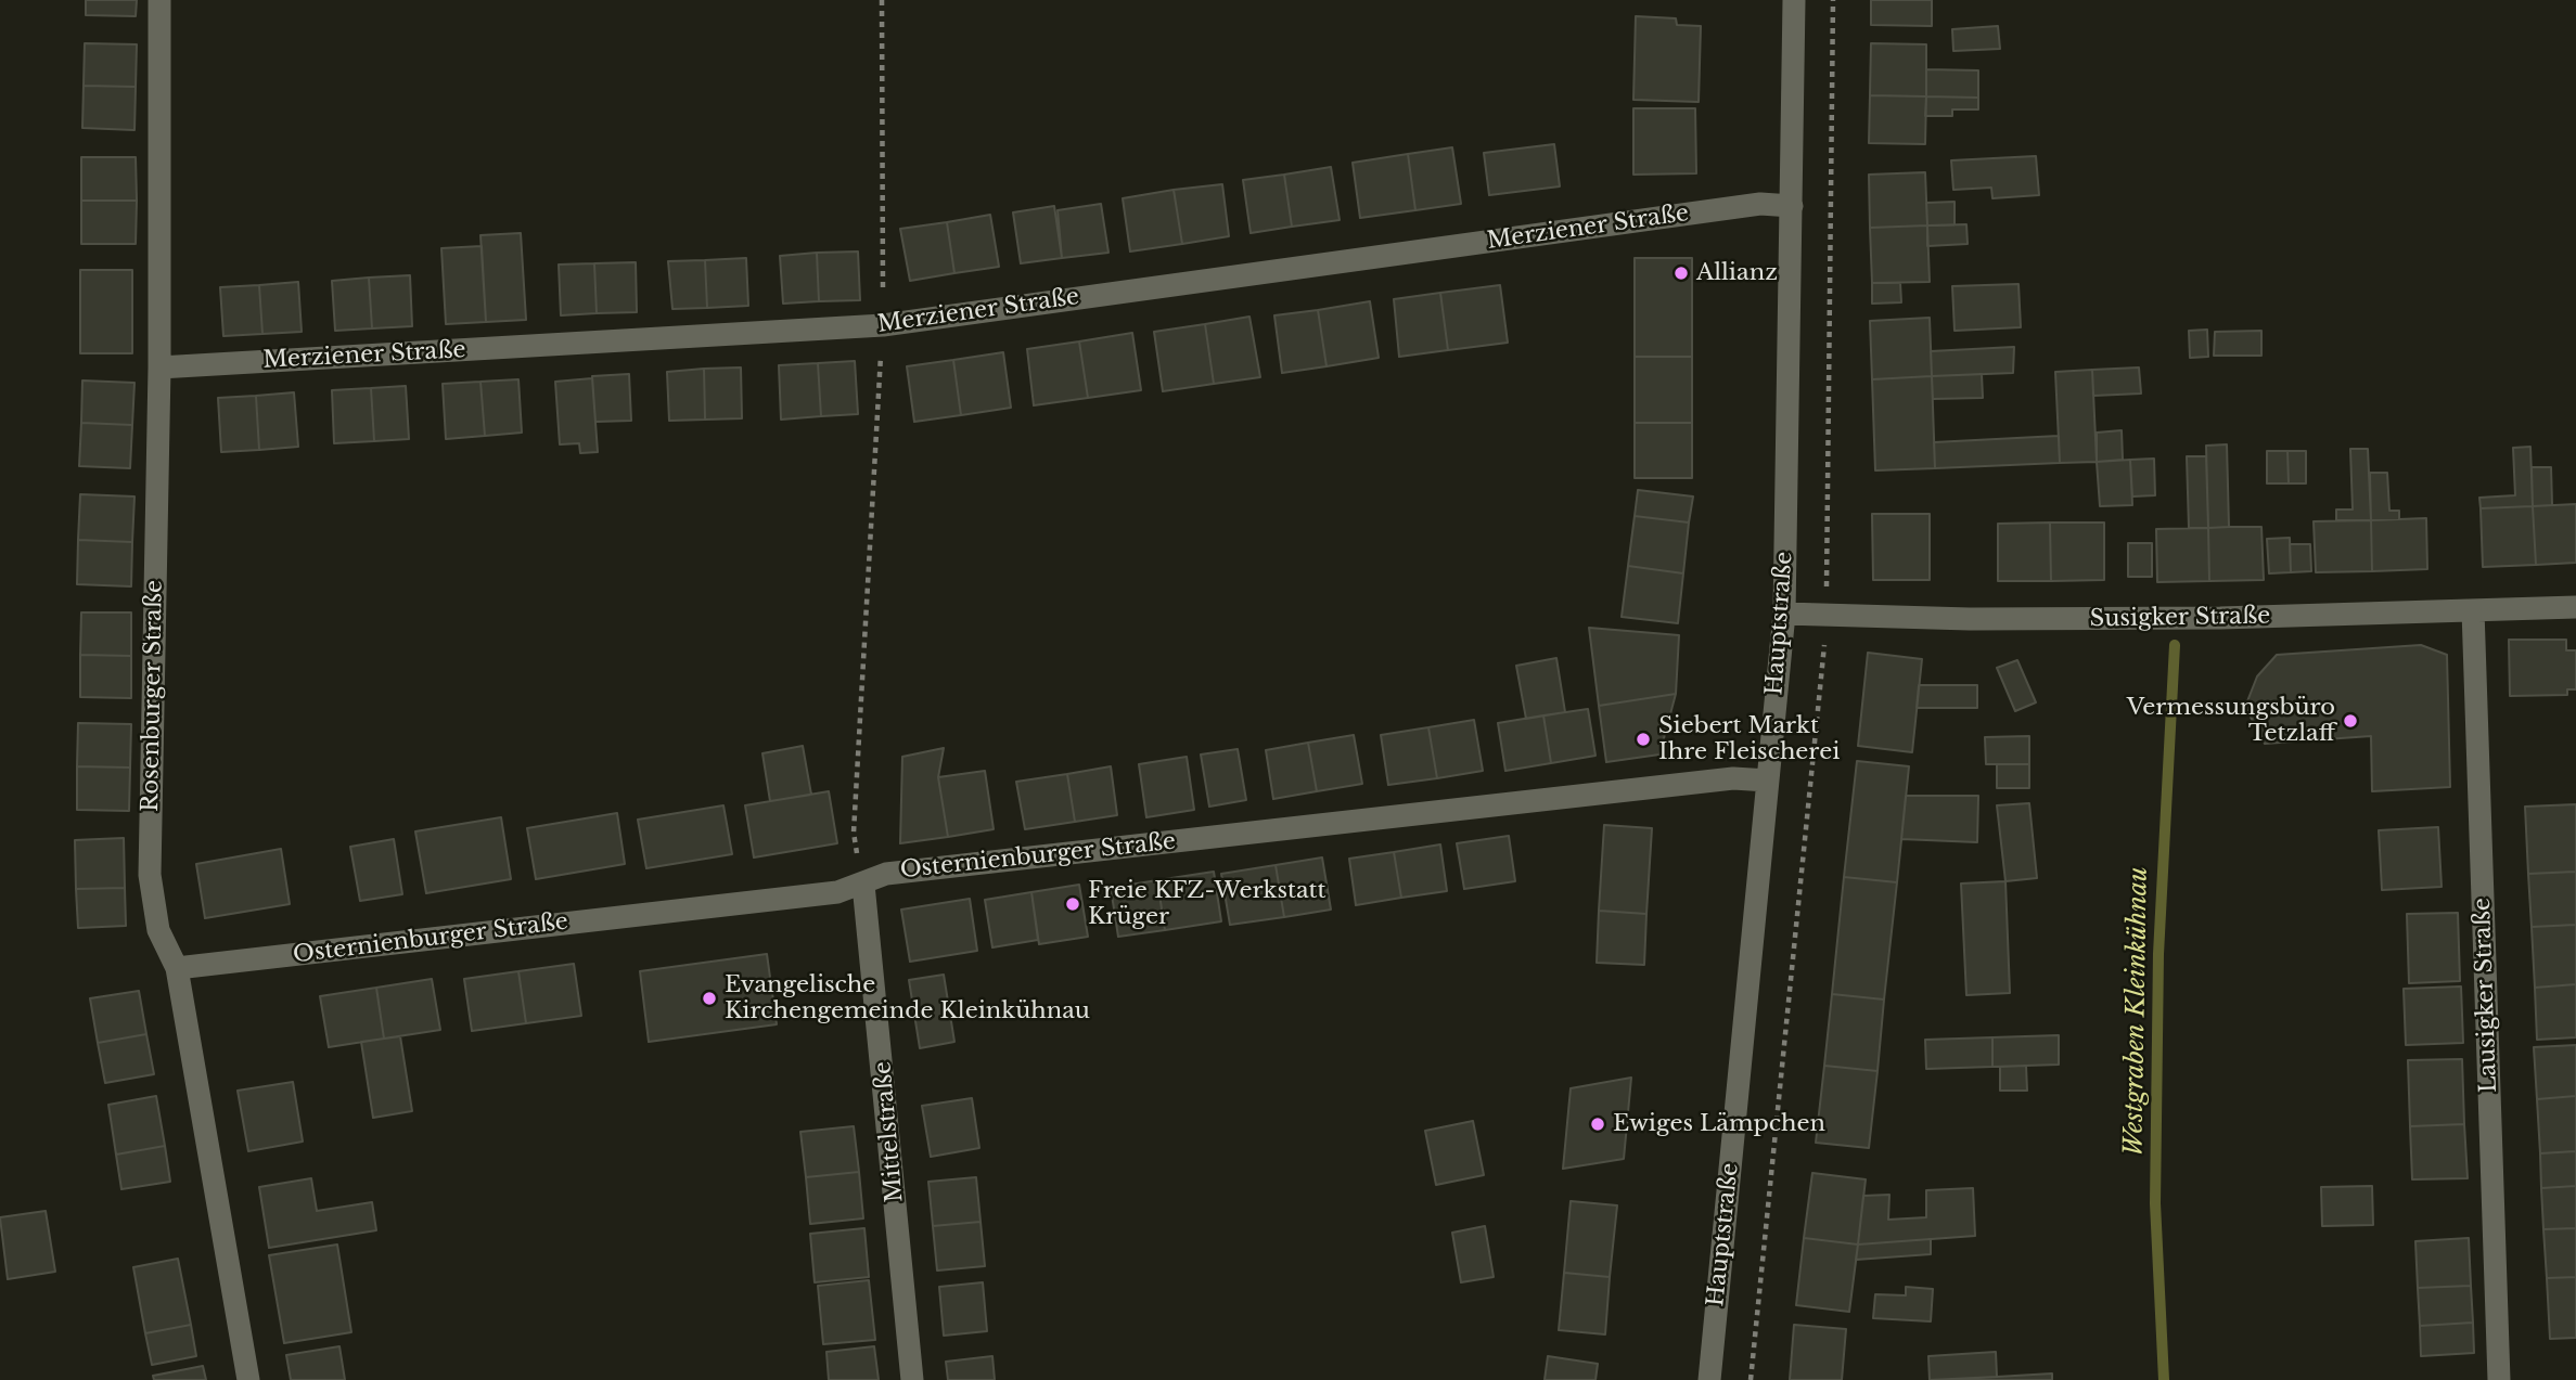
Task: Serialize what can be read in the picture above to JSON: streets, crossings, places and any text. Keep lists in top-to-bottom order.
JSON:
{
  "streets": {
    "street": [
      "Merziener Straße",
      "Susigker Straße",
      "Hauptstraße",
      "Rosenburger Straße",
      "Osternienburger Straße",
      "Lausigker Straße",
      "Mittelstraße"
    ]
  },
  "crossings": [
    ["Merziener Straße", "Hauptstraße"],
    ["Merziener Straße", "Rosenburger Straße"],
    ["Susigker Straße", "Hauptstraße"],
    ["Susigker Straße", "Lausigker Straße"],
    ["Hauptstraße", "Osternienburger Straße"],
    ["Rosenburger Straße", "Osternienburger Straße"],
    ["Osternienburger Straße", "Mittelstraße"]
  ],
  "water": ["Westgraben Kleinkühnau"],
  "places": [
    "Allianz",
    "Vermessungsbüro Tetzlaff",
    "Siebert Markt Ihre Fleischerei",
    "Freie KFZ-Werkstatt Krüger",
    "Evangelische Kirchengemeinde Kleinkühnau",
    "Ewiges Lämpchen"
  ]
}
